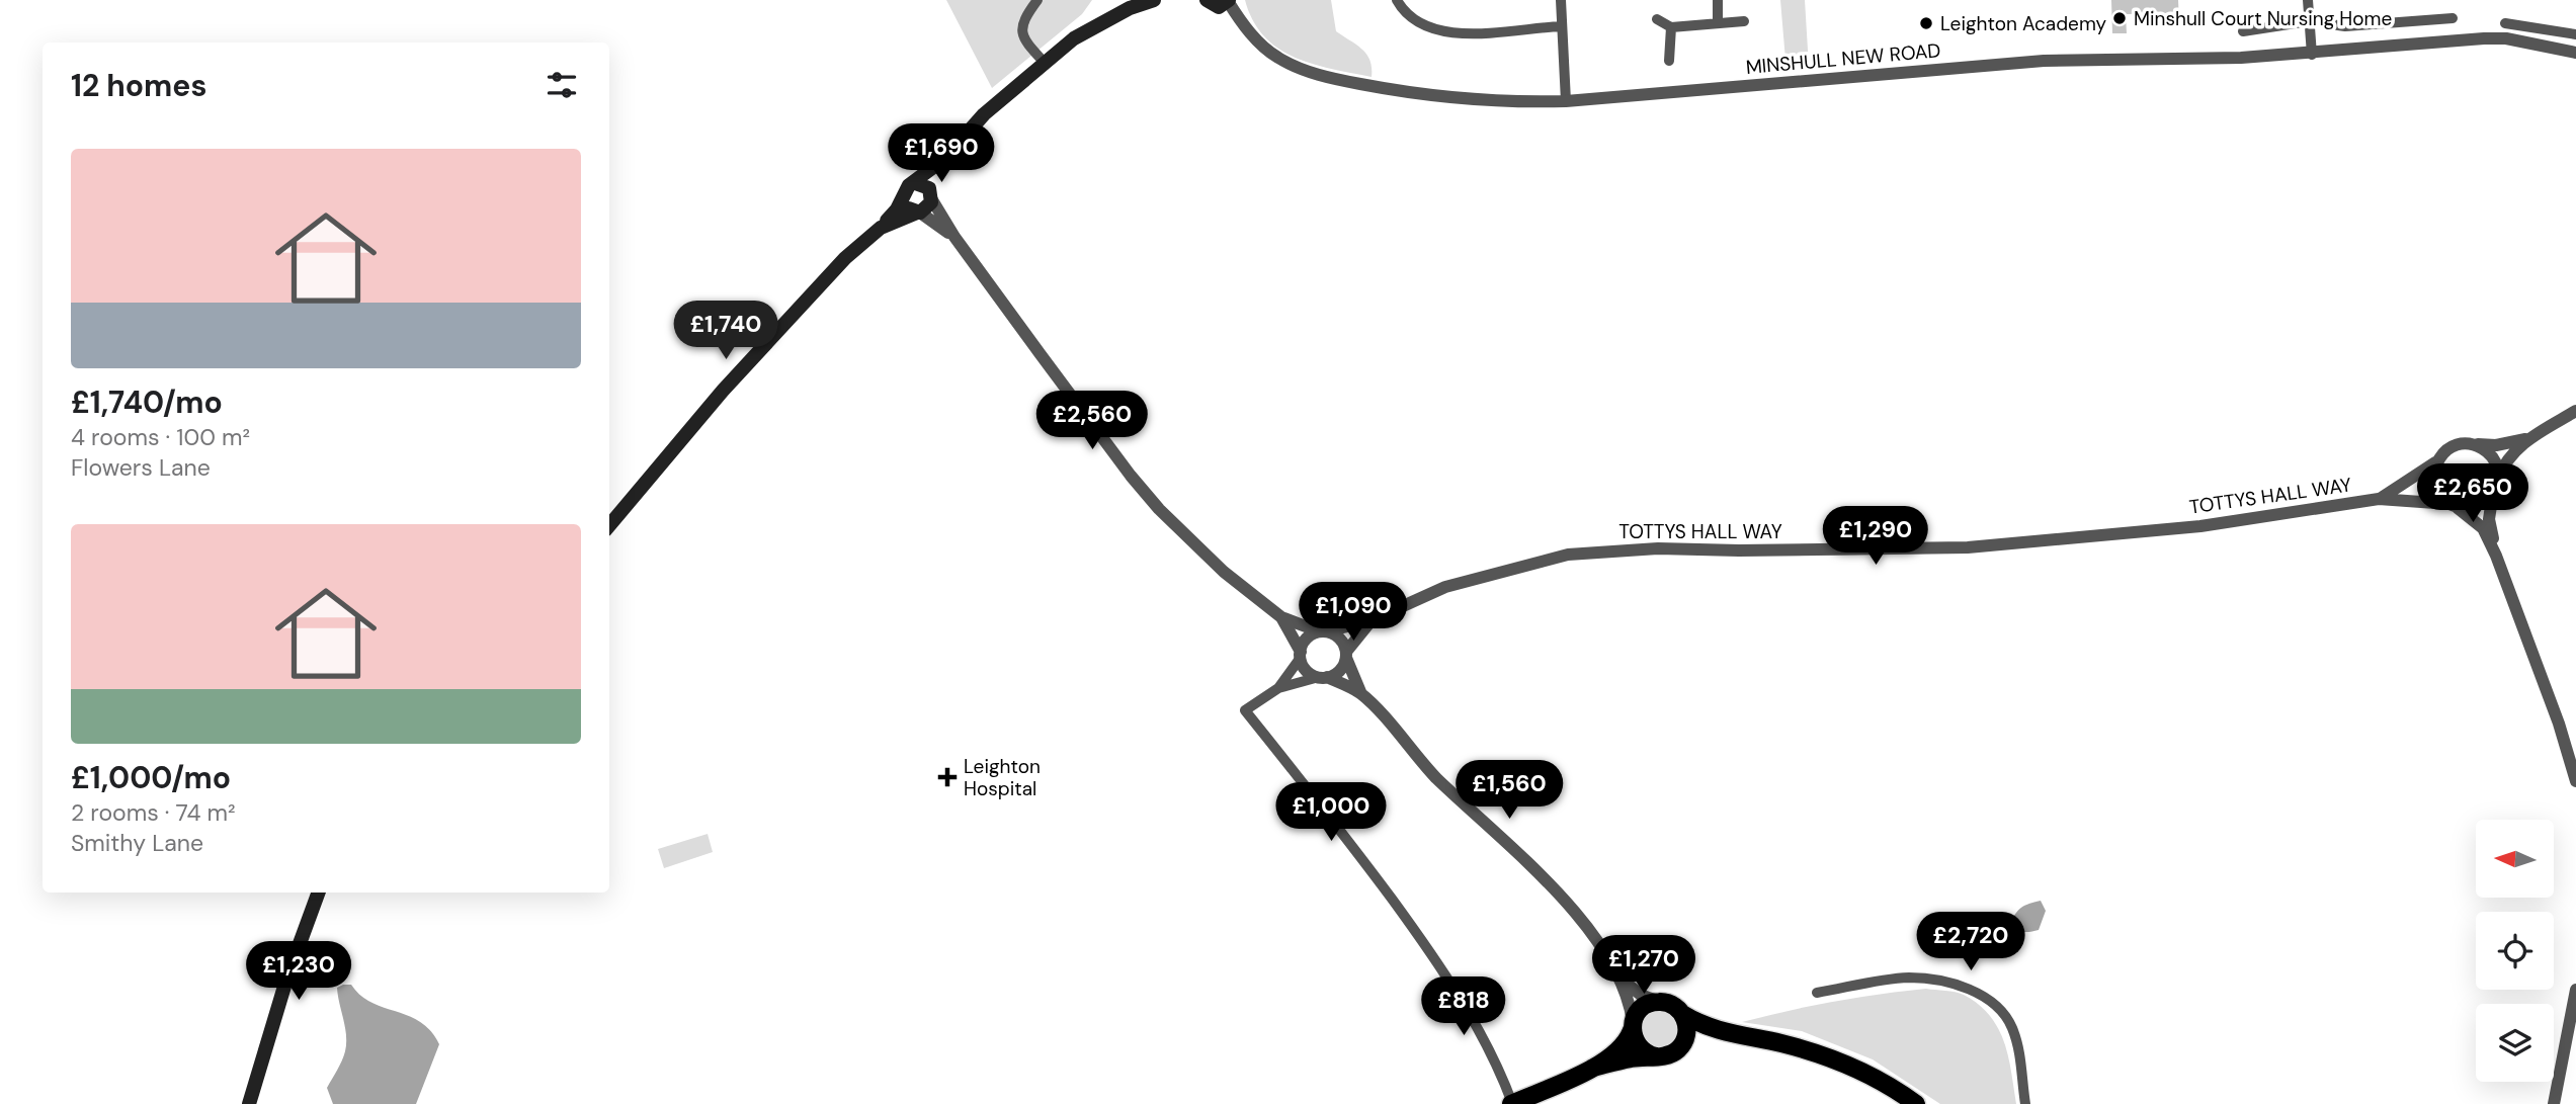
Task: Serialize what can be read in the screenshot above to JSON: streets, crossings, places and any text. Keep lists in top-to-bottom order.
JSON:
{
  "streets": {
    "street": ["MINSHULL NEW ROAD", "TOTTYS HALL WAY"]
  },
  "places": {
    "other": ["Minshull Court Nursing Home", "Leighton Academy"],
    "health": ["Leighton Hospital"]
  },
  "north": "left",
  "page": {
    "heading": "12 homes",
    "price": [
      "£1,690",
      "£1,740",
      "£2,560",
      "£2,650",
      "£1,290",
      "£1,090",
      "£1,560",
      "£1,000",
      "£2,720",
      "£1,270",
      "£1,230",
      "£818"
    ],
    "list": [
      {
        "name": "£1,740/mo",
        "note": "4 rooms · 100 m² · Flowers Lane"
      },
      {
        "name": "£1,000/mo",
        "note": "2 rooms · 74 m² · Smithy Lane"
      }
    ]
  }
}
